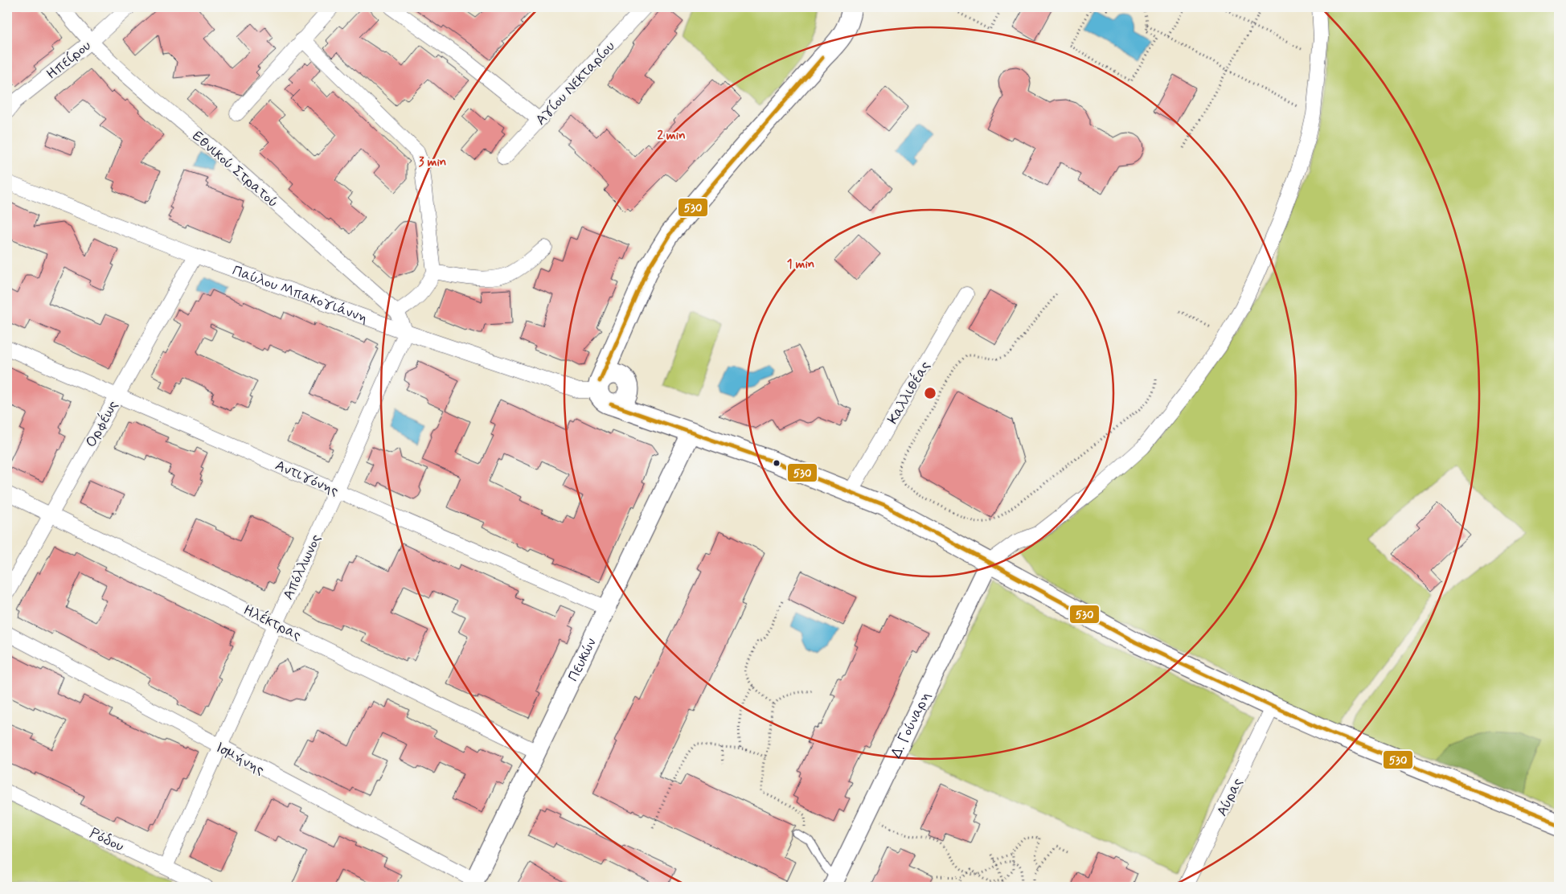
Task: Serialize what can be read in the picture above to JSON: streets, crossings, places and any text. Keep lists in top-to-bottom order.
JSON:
{
  "streets": {
    "main road": ["Παύλου Μπακογιάννη"],
    "street": [
      "Ηπείρου",
      "Αγίου Νεκταρίου",
      "Εθνικού Στρατού",
      "Καλλιθέας",
      "Ορφέως",
      "Αντιγόνης",
      "Απόλλωνος",
      "Ηλέκτρας",
      "Πευκών",
      "Δ. Γούναρη",
      "Ισμήνης",
      "Αύρας",
      "Ρόδου"
    ]
  },
  "crossings": [
    ["Ηπείρου", "Εθνικού Στρατού"],
    ["Εθνικού Στρατού", "Παύλου Μπακογιάννη"],
    ["Εθνικού Στρατού", "Απόλλωνος"],
    ["Παύλου Μπακογιάννη", "Καλλιθέας"],
    ["Παύλου Μπακογιάννη", "Ορφέως"],
    ["Παύλου Μπακογιάννη", "Απόλλωνος"],
    ["Παύλου Μπακογιάννη", "Πευκών"],
    ["Παύλου Μπακογιάννη", "Δ. Γούναρη"],
    ["Παύλου Μπακογιάννη", "Αύρας"],
    ["Ορφέως", "Αντιγόνης"],
    ["Ορφέως", "Ηλέκτρας"],
    ["Αντιγόνης", "Απόλλωνος"],
    ["Αντιγόνης", "Πευκών"],
    ["Απόλλωνος", "Ηλέκτρας"],
    ["Απόλλωνος", "Ισμήνης"],
    ["Απόλλωνος", "Ρόδου"],
    ["Ηλέκτρας", "Πευκών"],
    ["Πευκών", "Ισμήνης"]
  ],
  "lines": ["transit line 530"],
  "rings": ["2 min", "3 min", "1 min"]
}
